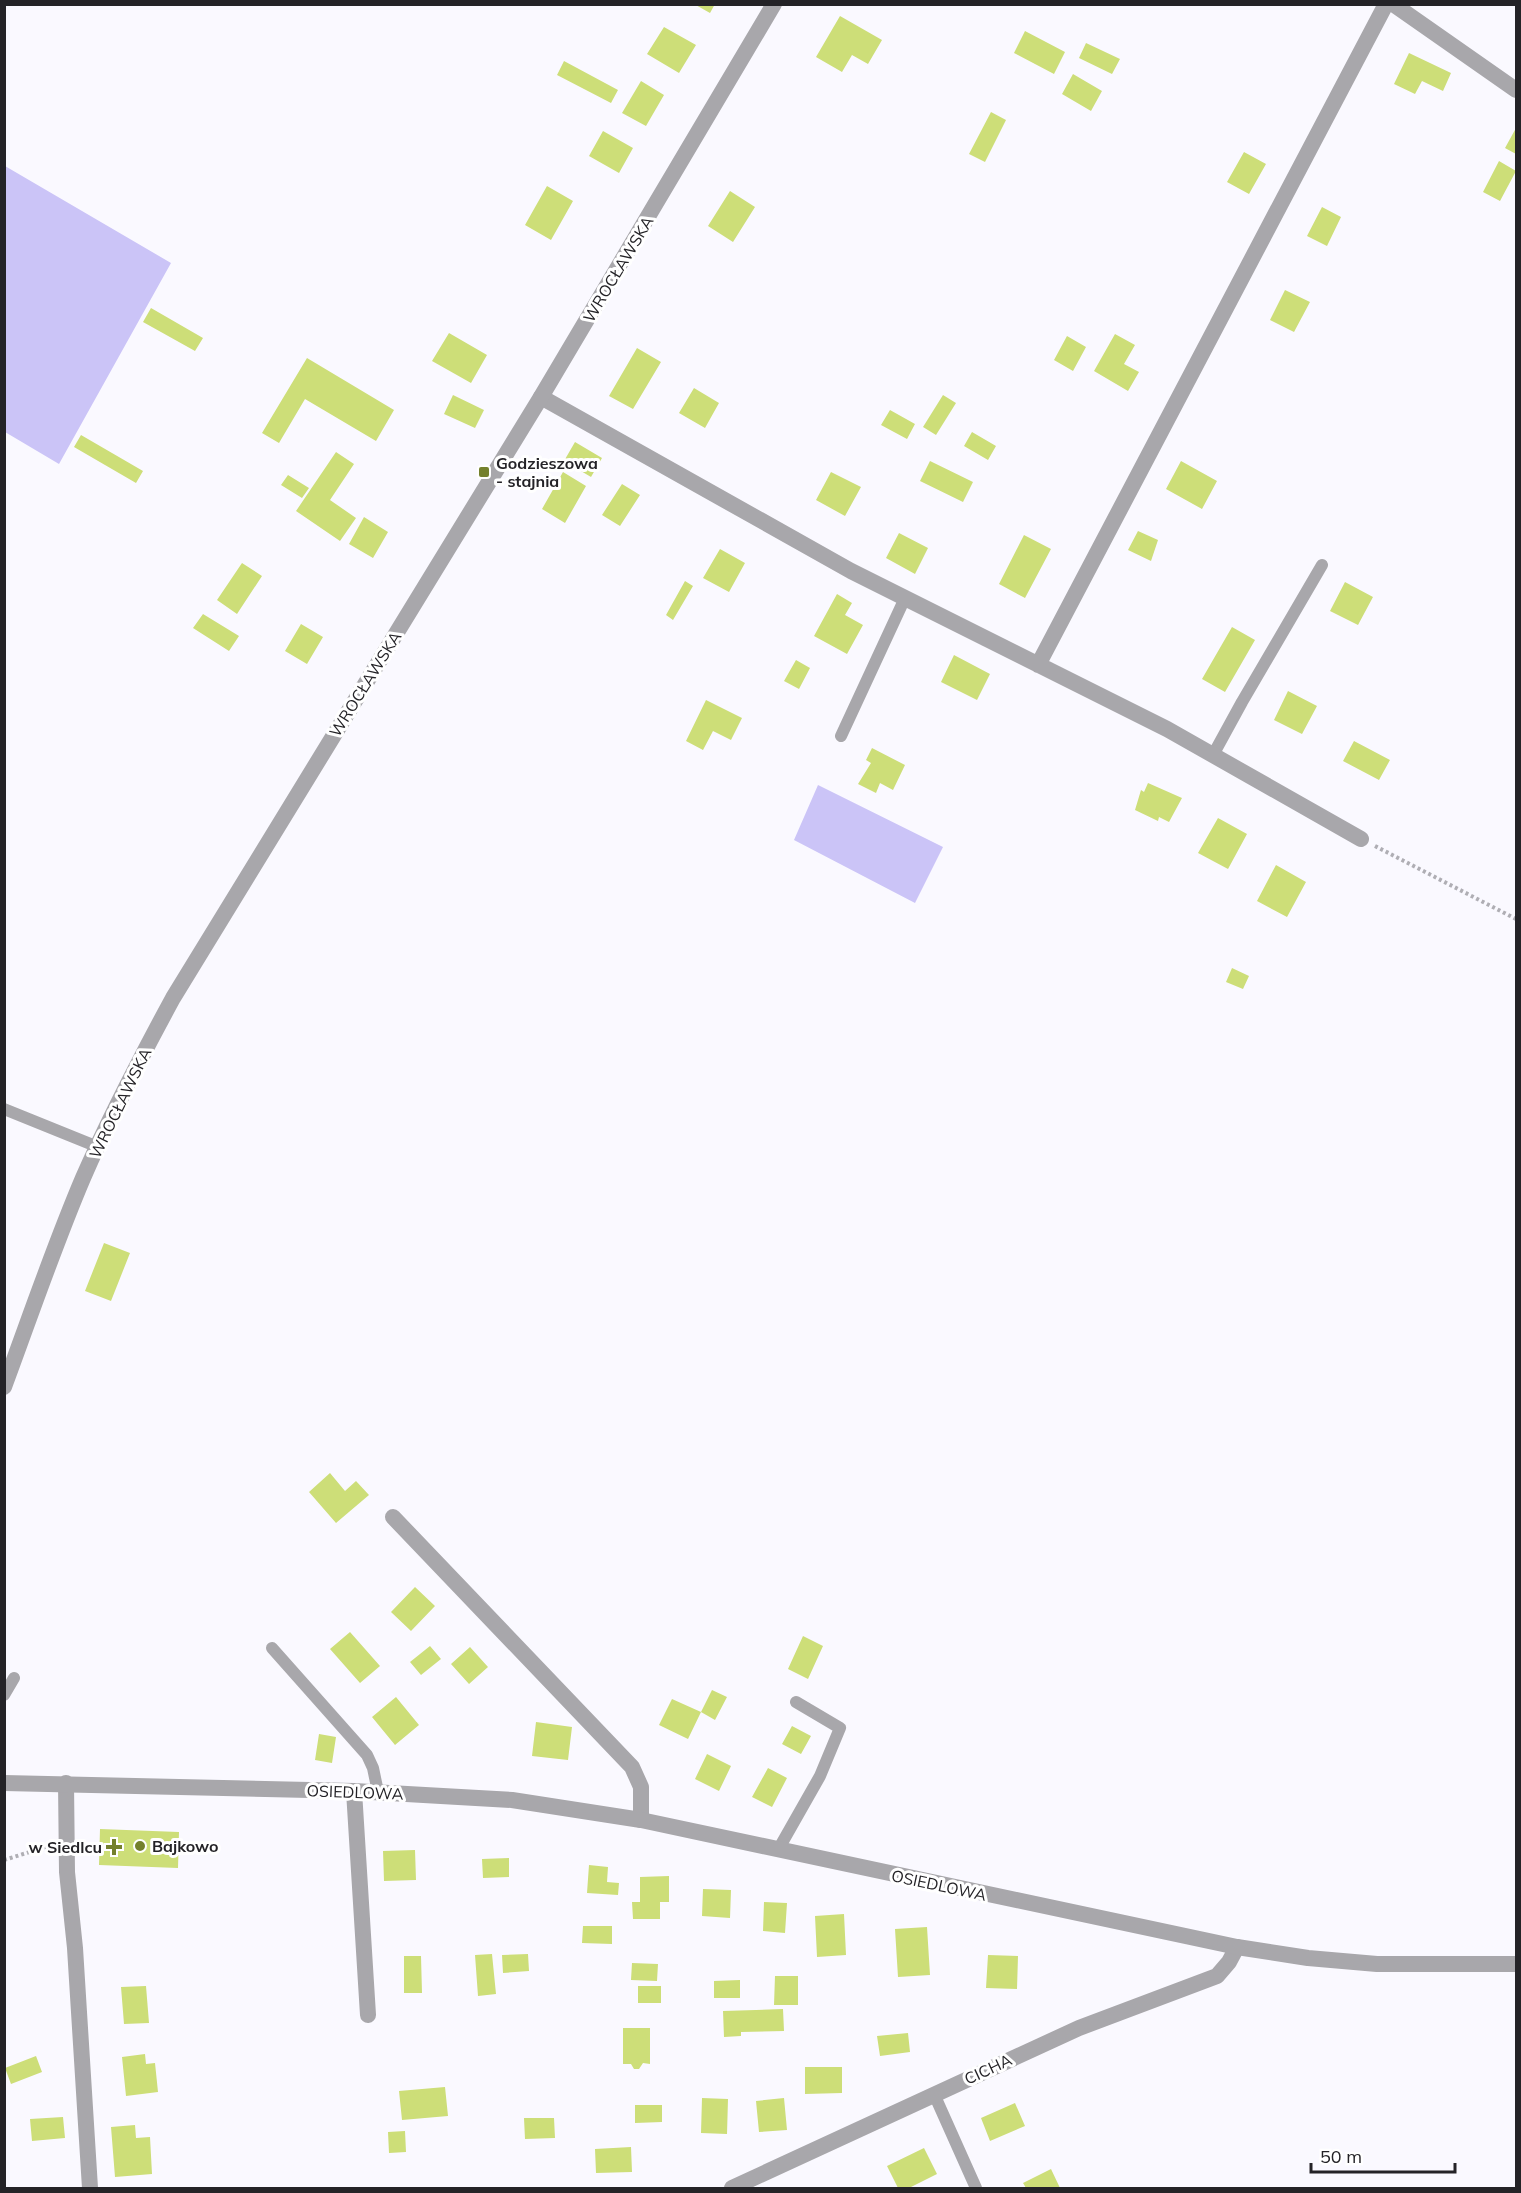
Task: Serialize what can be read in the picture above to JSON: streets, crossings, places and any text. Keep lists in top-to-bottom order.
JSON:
{
  "streets": {
    "street": ["WROCŁAWSKA", "OSIEDLOWA", "CICHA"]
  },
  "crossings": [
    ["OSIEDLOWA", "CICHA"]
  ],
  "places": {
    "transit": ["Godzieszowa - stajnia"],
    "other": ["Bajkowo"],
    "health": ["w Siedlcu"]
  },
  "scale_bar": "50 m"
}
